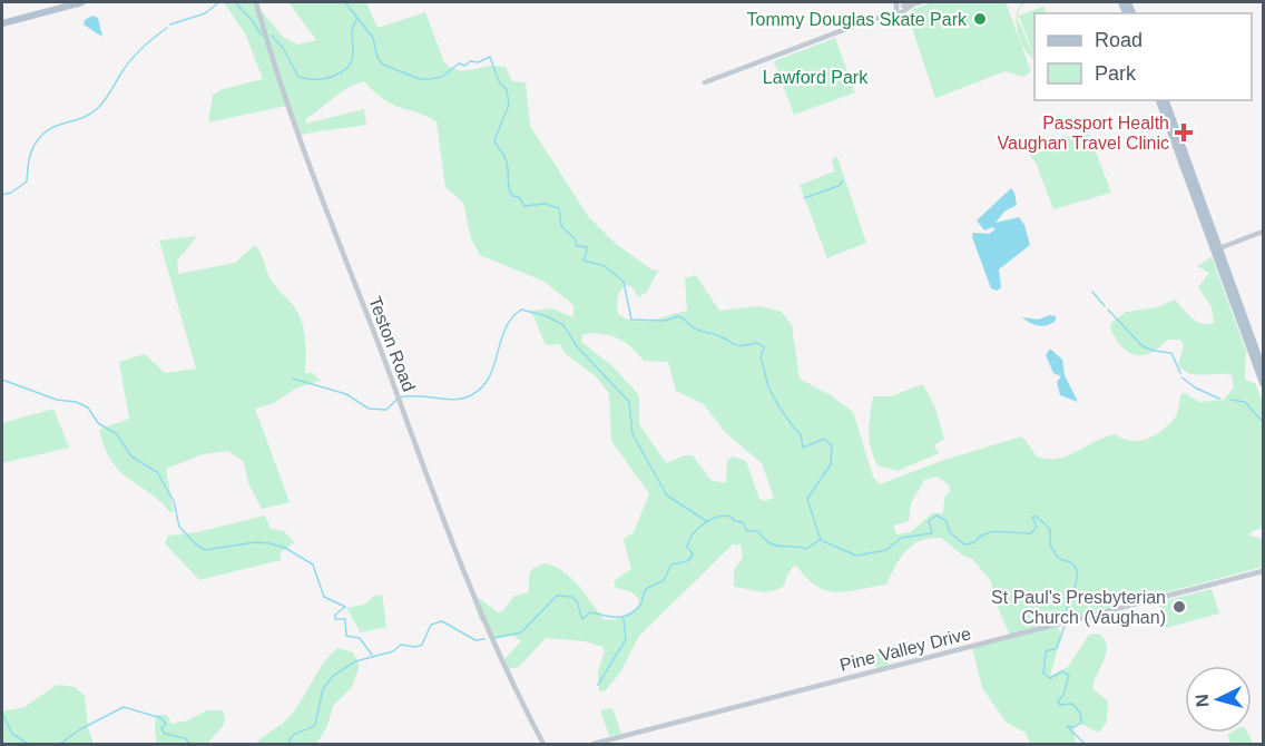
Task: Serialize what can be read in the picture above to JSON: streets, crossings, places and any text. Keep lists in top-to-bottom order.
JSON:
{
  "streets": {
    "street": ["Teston Road", "Pine Valley Drive"]
  },
  "parks": ["Lawford Park"],
  "places": {
    "other": ["Tommy Douglas Skate Park", "St Paul's Presbyterian Church (Vaughan)"],
    "health": ["Passport Health Vaughan Travel Clinic"]
  },
  "legend": ["Road", "Park"],
  "north": "left"
}
